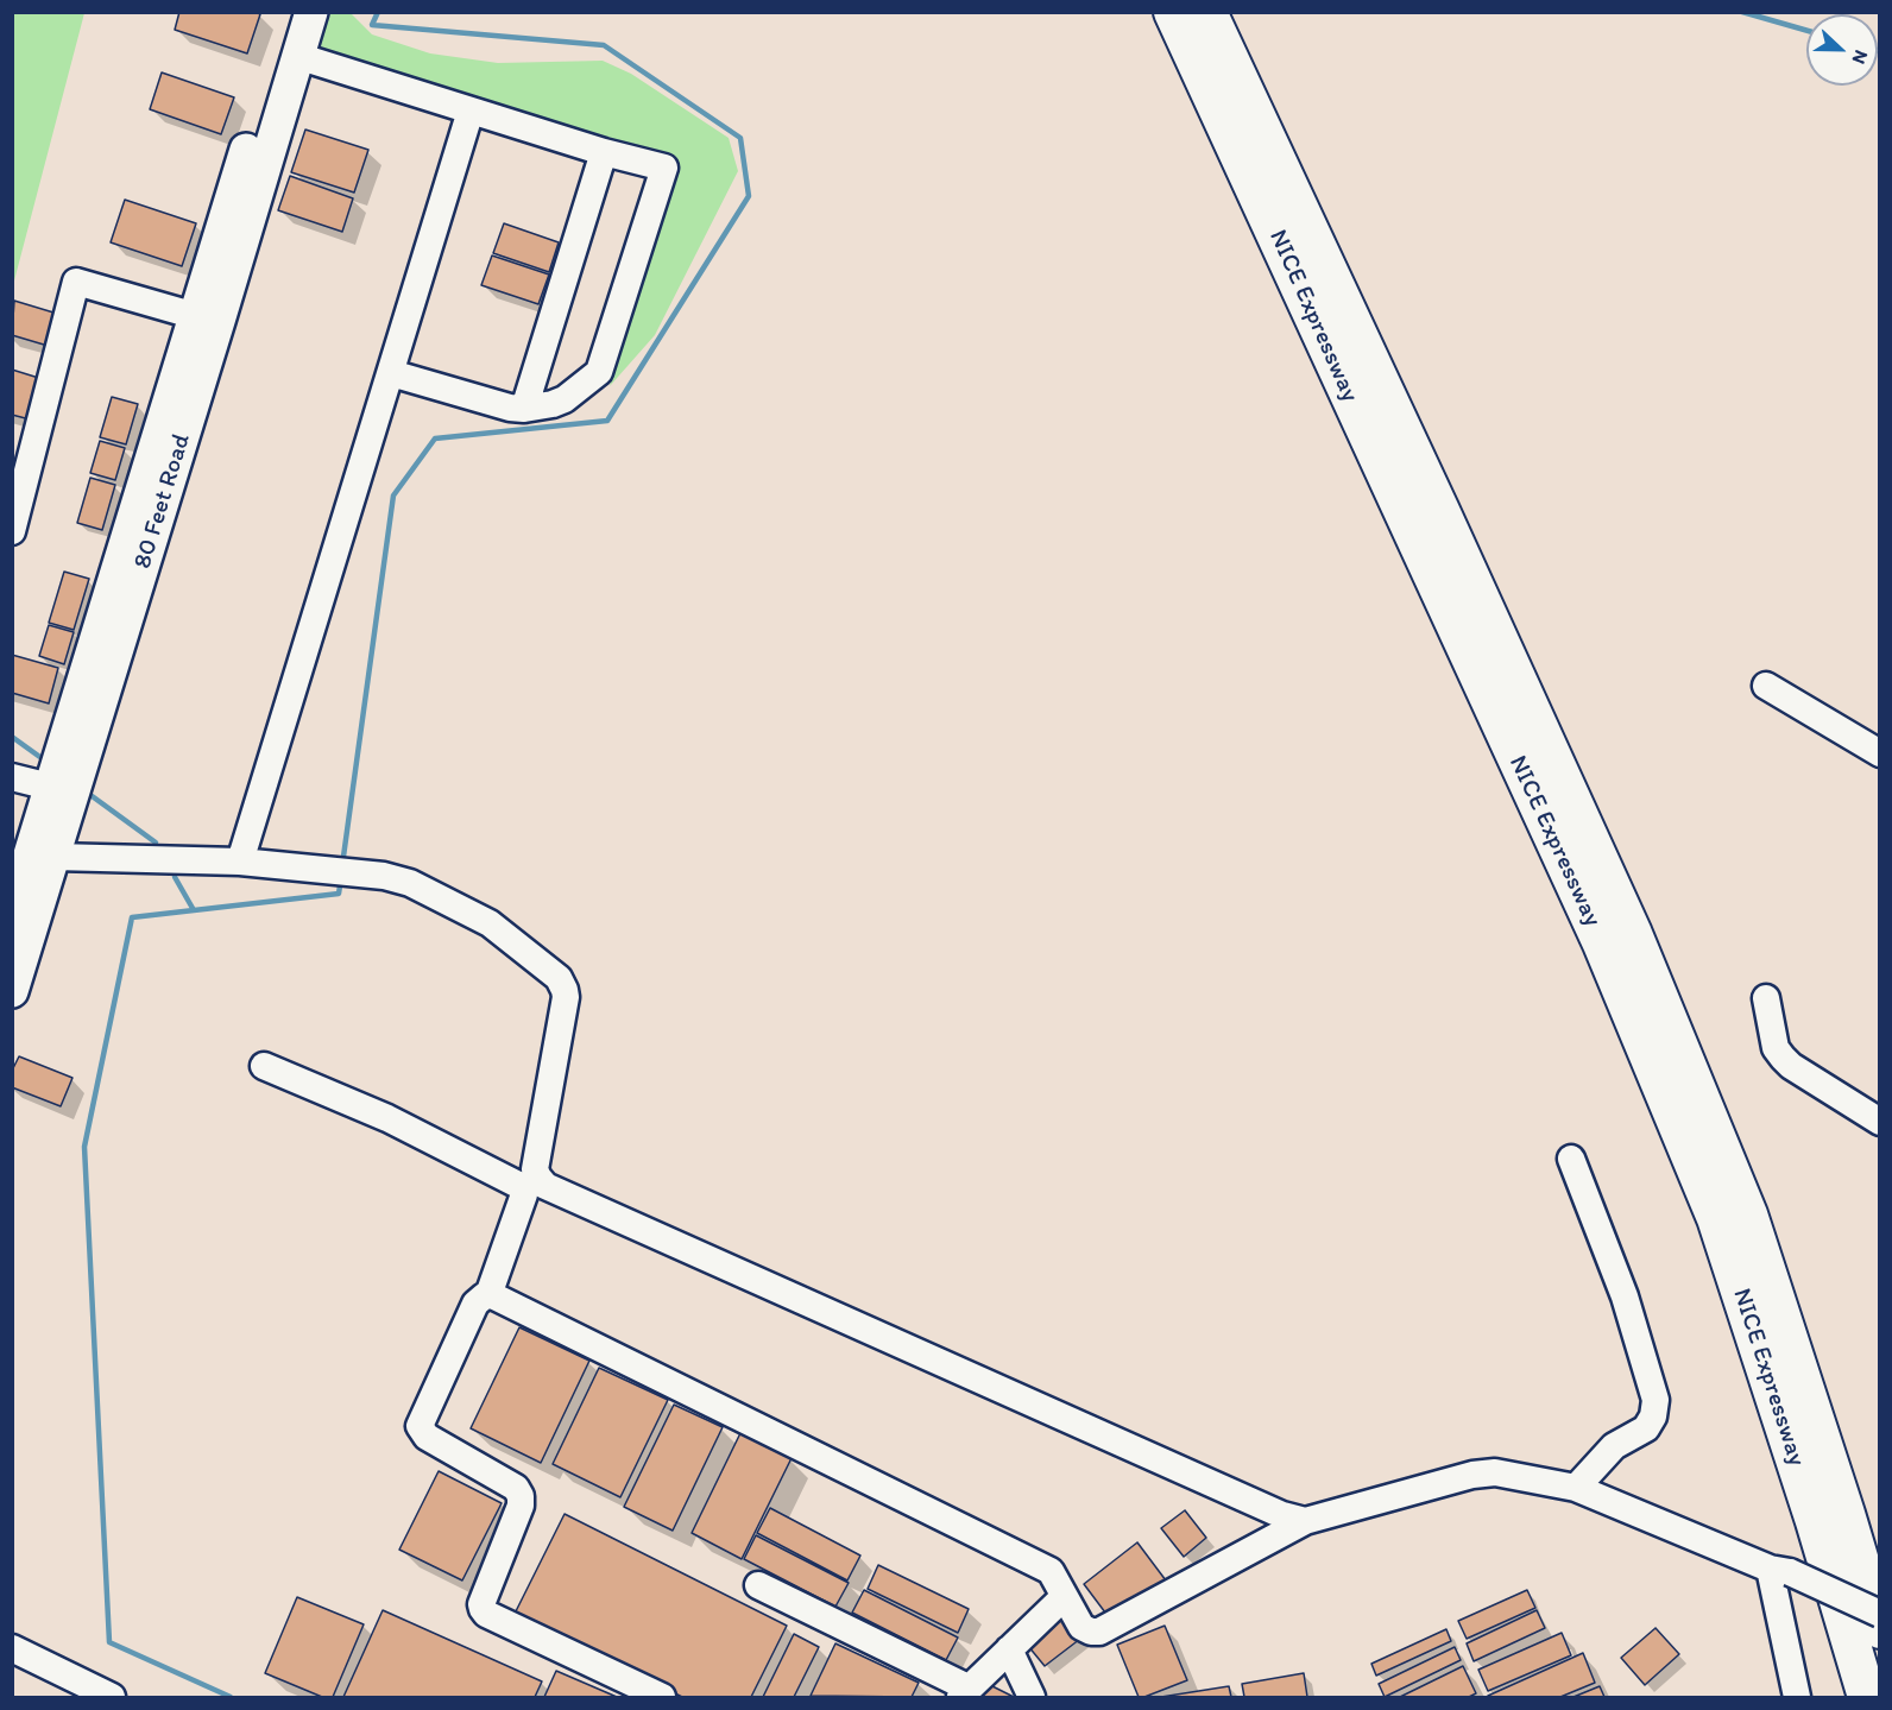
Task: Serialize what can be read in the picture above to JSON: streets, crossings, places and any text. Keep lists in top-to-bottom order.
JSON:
{
  "streets": {
    "highway": ["NICE Expressway"],
    "main road": ["80 Feet Road"]
  },
  "north": "right"
}
